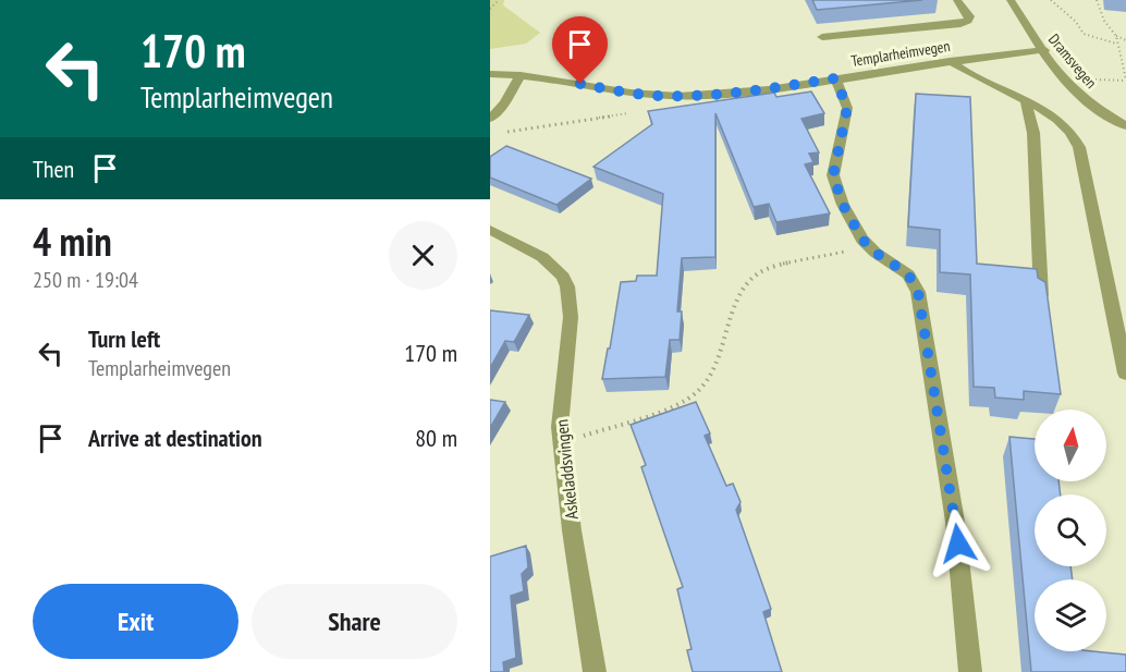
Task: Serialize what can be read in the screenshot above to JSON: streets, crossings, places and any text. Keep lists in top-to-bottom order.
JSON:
{
  "streets": {
    "street": ["Templarheimvegen", "Dramsvegen", "Askeladdsvingen"]
  },
  "crossings": [
    ["Templarheimvegen", "Dramsvegen"]
  ],
  "north": "top",
  "page": {
    "turn": ["170 m", "Templarheimvegen"],
    "then": "Then",
    "heading": ["4 min", "250 m · 19:04"],
    "list": [
      {
        "name": "Turn left",
        "note": "Templarheimvegen",
        "value": "170 m"
      },
      {
        "name": "Arrive at destination",
        "value": "80 m"
      }
    ],
    "buttons": ["Exit", "Share"]
  }
}
